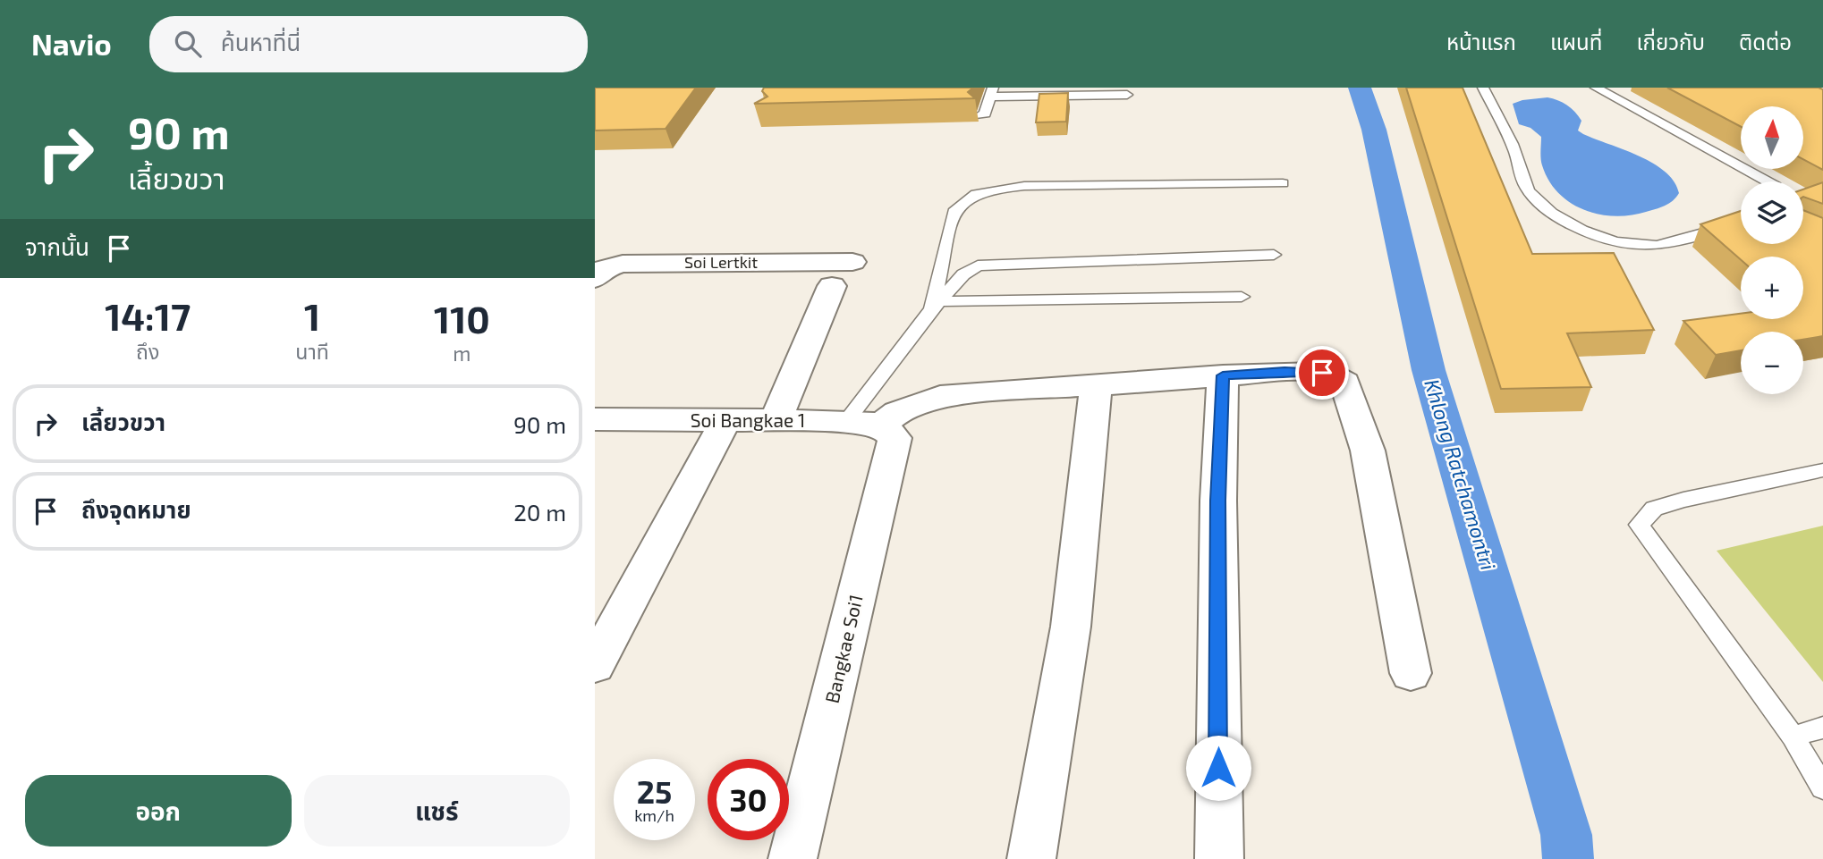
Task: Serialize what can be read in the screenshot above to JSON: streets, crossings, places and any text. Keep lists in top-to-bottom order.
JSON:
{
  "streets": {
    "street": ["Soi Lertkit", "Soi Bangkae 1", "Bangkae Soi1"]
  },
  "crossings": [
    ["Soi Bangkae 1", "Bangkae Soi1"]
  ],
  "water": ["Khlong Ratchamontri"],
  "north": "top",
  "page": {
    "header": "Navio",
    "search": "ค้นหาที่นี่",
    "nav": [
      "หน้าแรก",
      "แผนที่",
      "เกี่ยวกับ",
      "ติดต่อ"
    ],
    "turn": ["90 m", "เลี้ยวขวา"],
    "map_buttons": ["+", "−"],
    "then": "จากนั้น",
    "eta": [
      "14:17",
      "ถึง",
      "1",
      "นาที",
      "110",
      "m"
    ],
    "list": [
      {
        "name": "เลี้ยวขวา",
        "value": "90 m"
      },
      {
        "name": "ถึงจุดหมาย",
        "value": "20 m"
      }
    ],
    "speed": "25 km/h",
    "limit": "30",
    "buttons": ["ออก", "แชร์"]
  }
}
